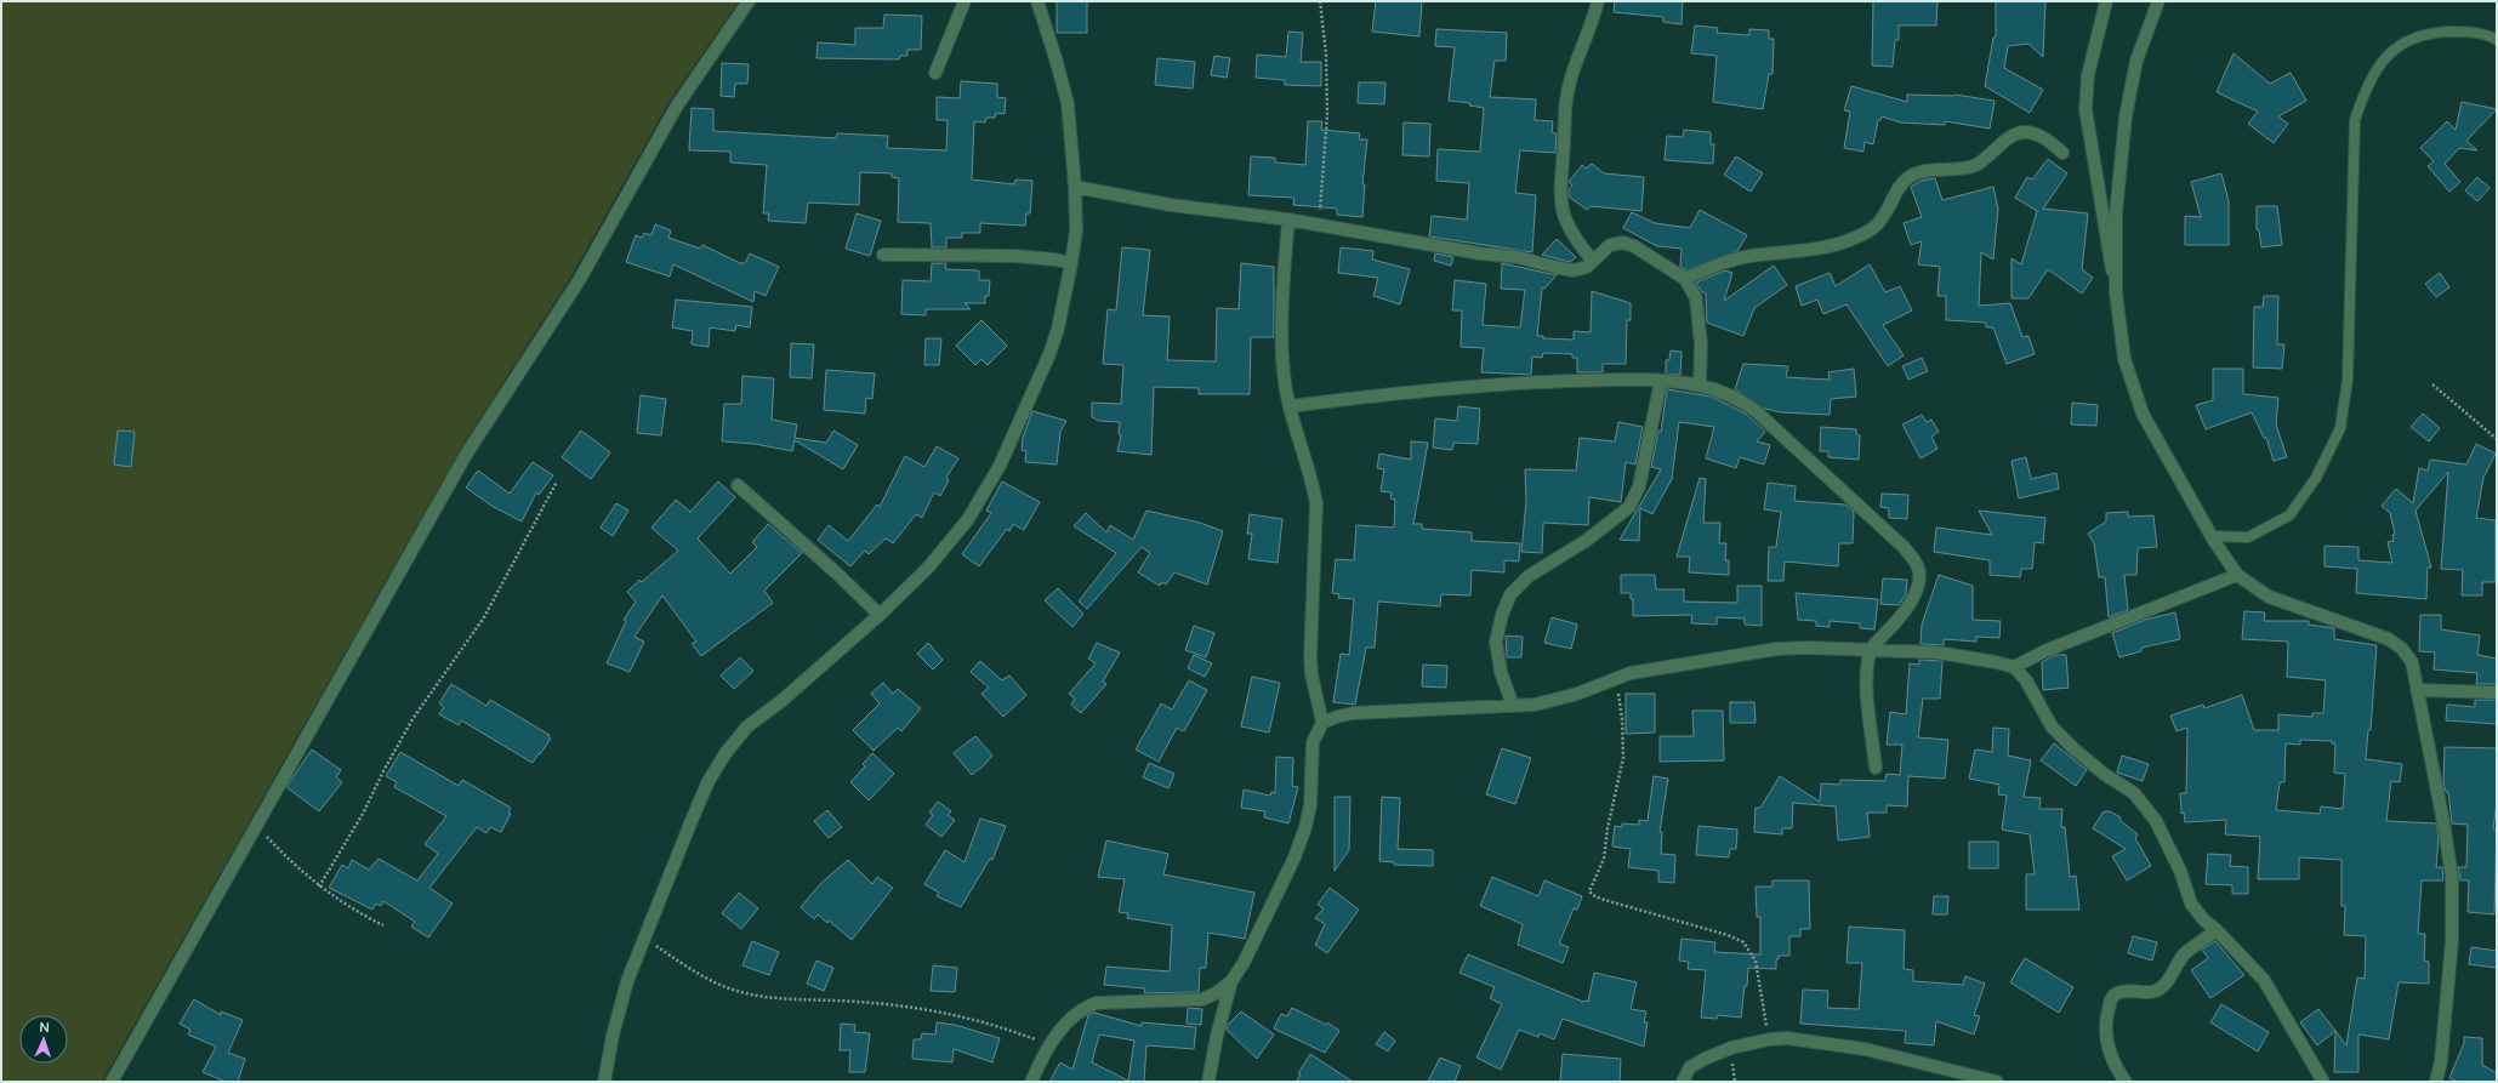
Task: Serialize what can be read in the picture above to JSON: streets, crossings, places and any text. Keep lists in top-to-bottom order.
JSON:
{
  "north": "top"
}
